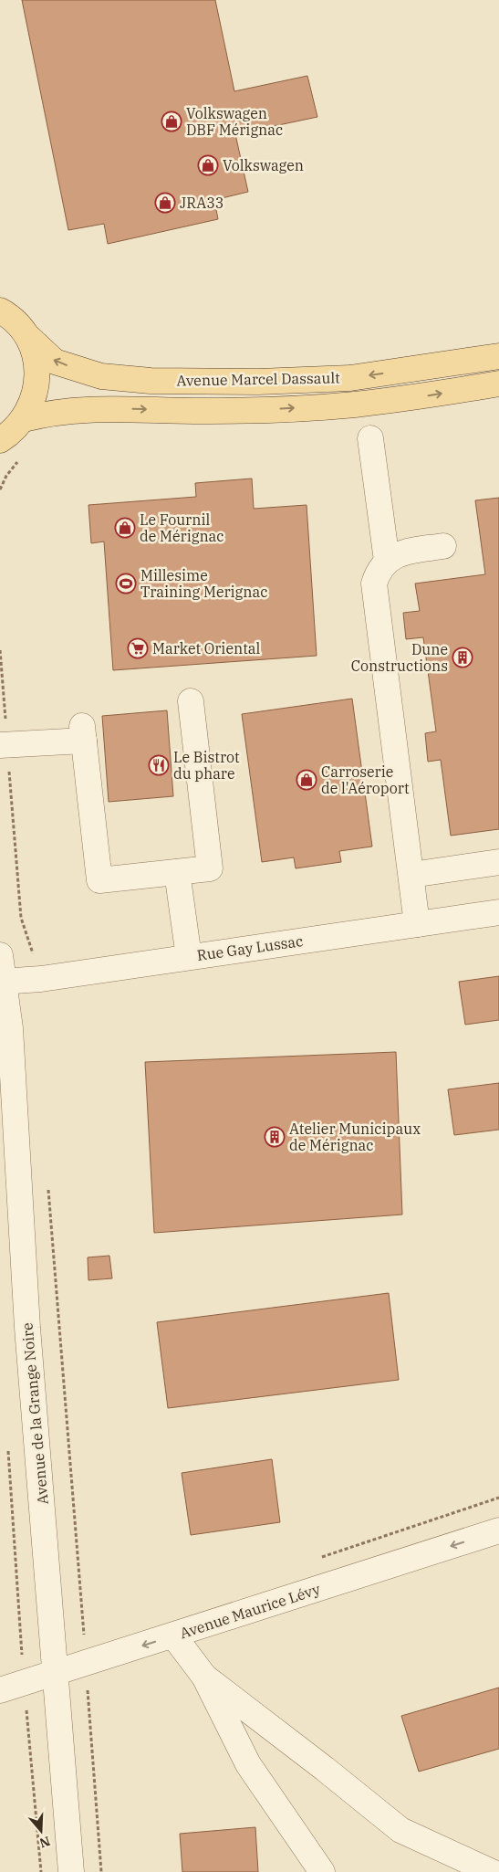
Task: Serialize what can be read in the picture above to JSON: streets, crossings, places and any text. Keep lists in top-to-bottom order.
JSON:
{
  "streets": {
    "main road": ["Avenue Marcel Dassault"],
    "street": ["Rue Gay Lussac", "Avenue de la Grange Noire", "Avenue Maurice Lévy"]
  },
  "crossings": [
    ["Rue Gay Lussac", "Avenue de la Grange Noire"],
    ["Avenue de la Grange Noire", "Avenue Maurice Lévy"]
  ],
  "one_way": ["Avenue Maurice Lévy"],
  "places": {
    "shop": [
      "Volkswagen DBF Mérignac",
      "Volkswagen",
      "JRA33",
      "Le Fournil de Mérignac",
      "Carroserie de l'Aéroport"
    ],
    "sports": ["Millesime Training Merignac"],
    "supermarket": ["Market Oriental"],
    "building": ["Dune Constructions", "Atelier Municipaux de Mérignac"],
    "restaurant": ["Le Bistrot du phare"]
  },
  "north": "bottom"
}
